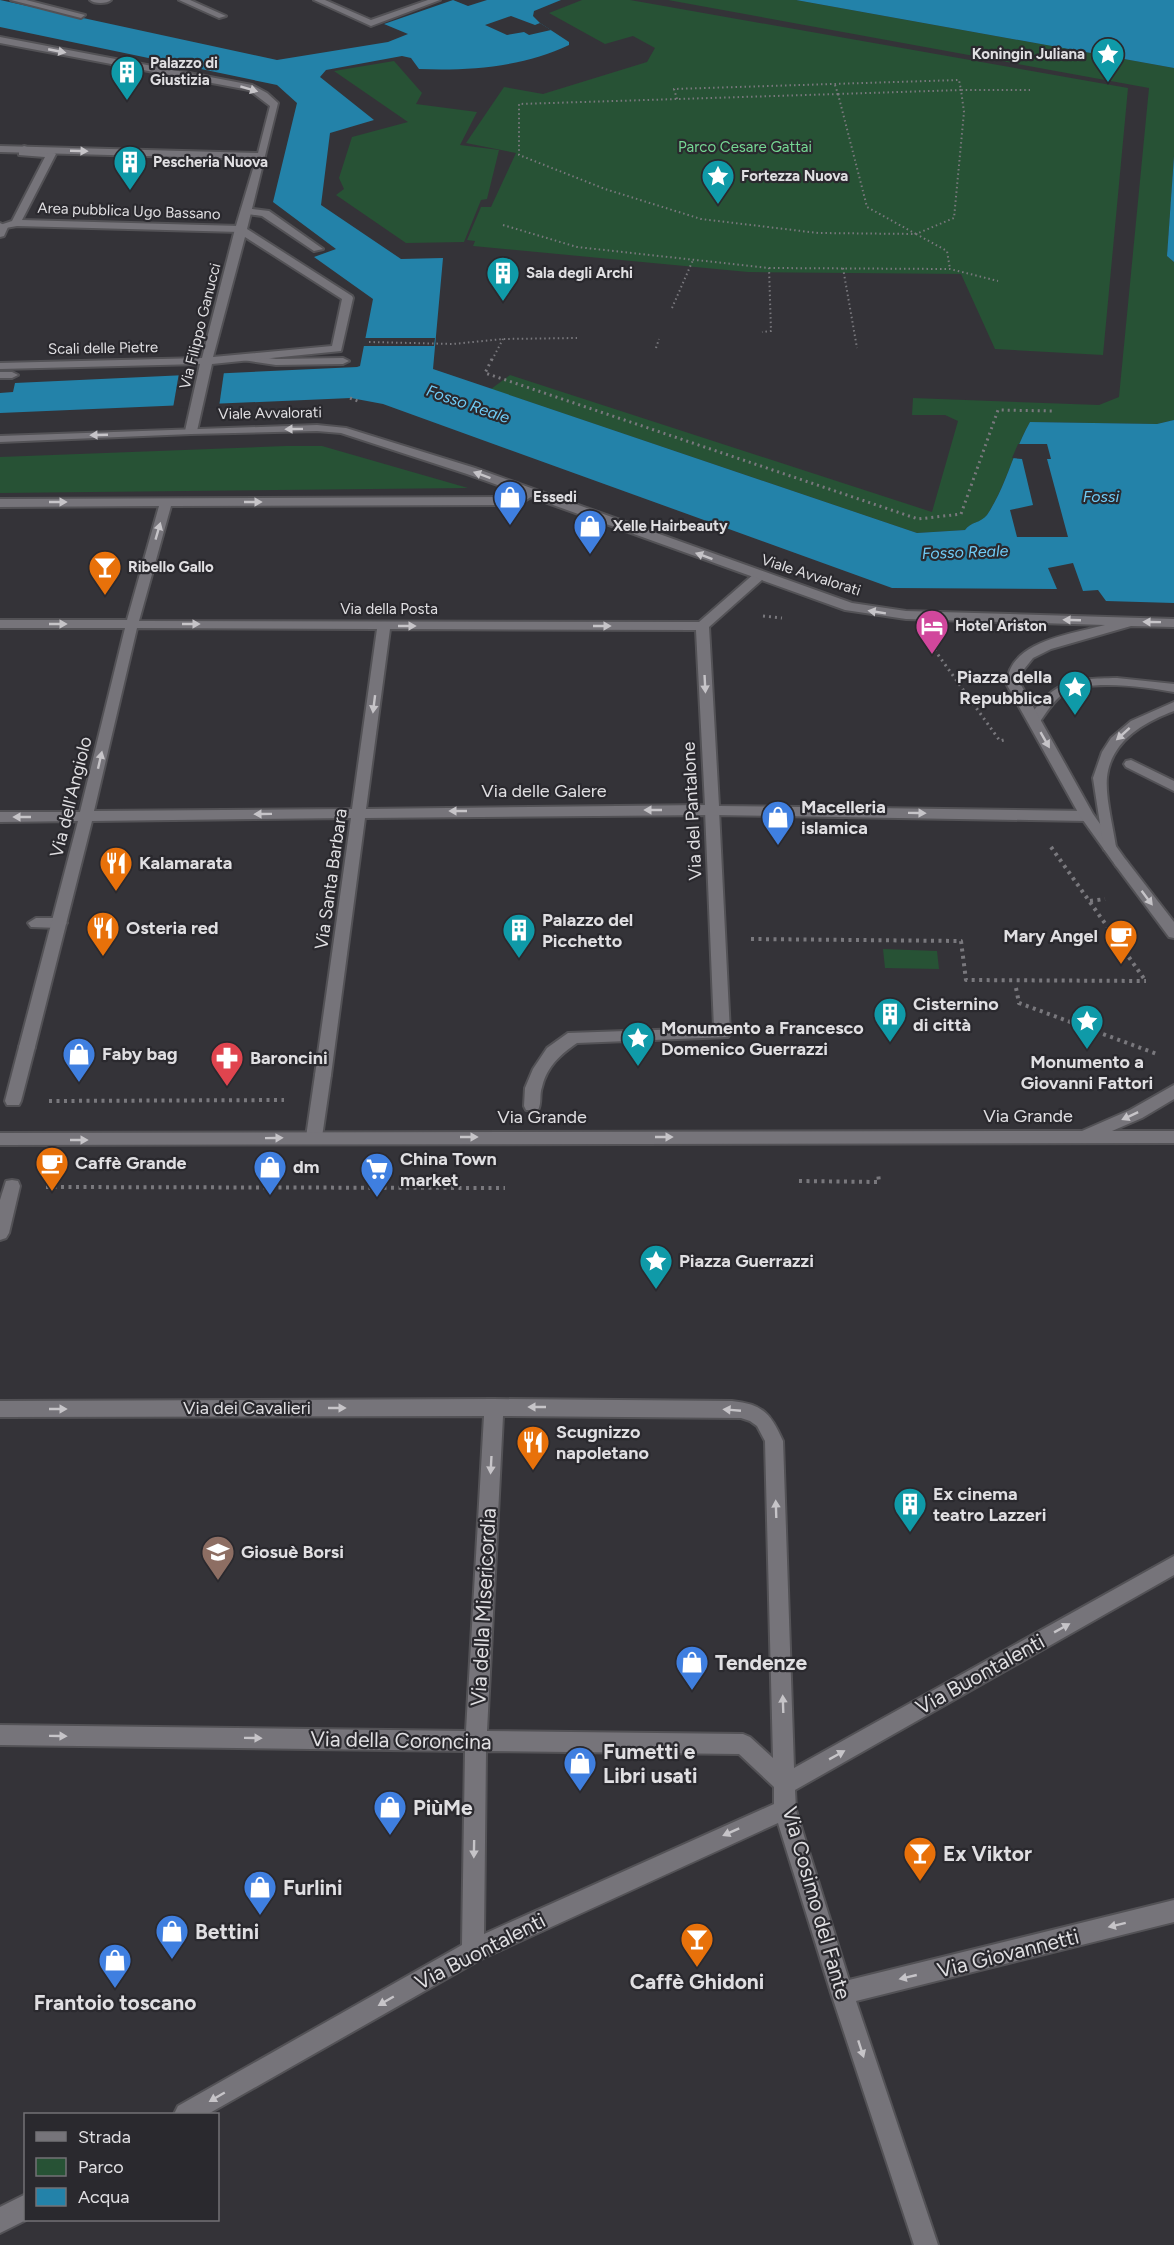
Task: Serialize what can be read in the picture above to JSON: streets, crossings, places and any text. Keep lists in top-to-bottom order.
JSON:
{
  "streets": {
    "street": [
      "Area pubblica Ugo Bassano",
      "Via Filippo Ganucci",
      "Scali delle Pietre",
      "Viale Avvalorati",
      "Via della Posta",
      "Via delle Galere",
      "Via dell'Angiolo",
      "Via del Pantalone",
      "Via Santa Barbara",
      "Via Grande",
      "Via dei Cavalieri",
      "Via della Misericordia",
      "Via Buontalenti",
      "Via della Coroncina",
      "Via Cosimo del Fante",
      "Via Giovannetti"
    ]
  },
  "crossings": [
    ["Area pubblica Ugo Bassano", "Via Filippo Ganucci"],
    ["Via Filippo Ganucci", "Scali delle Pietre"],
    ["Via Filippo Ganucci", "Viale Avvalorati"],
    ["Via della Posta", "Via dell'Angiolo"],
    ["Via della Posta", "Via del Pantalone"],
    ["Via della Posta", "Via Santa Barbara"],
    ["Via delle Galere", "Via dell'Angiolo"],
    ["Via delle Galere", "Via del Pantalone"],
    ["Via delle Galere", "Via Santa Barbara"],
    ["Via Santa Barbara", "Via Grande"],
    ["Via dei Cavalieri", "Via della Misericordia"],
    ["Via dei Cavalieri", "Via Cosimo del Fante"],
    ["Via della Misericordia", "Via Buontalenti"],
    ["Via della Misericordia", "Via della Coroncina"],
    ["Via della Misericordia", "Via Cosimo del Fante"],
    ["Via Buontalenti", "Via della Coroncina"],
    ["Via Buontalenti", "Via Cosimo del Fante"],
    ["Via della Coroncina", "Via Cosimo del Fante"],
    ["Via Cosimo del Fante", "Via Giovannetti"]
  ],
  "one_way": [
    "Via dell'Angiolo",
    "Via Santa Barbara",
    "Via Grande",
    "Via dei Cavalieri",
    "Via della Misericordia",
    "Via della Coroncina",
    "Via Giovannetti"
  ],
  "water": ["Fosso Reale", "Fossi"],
  "parks": ["Parco Cesare Gattai"],
  "places": {
    "place": [
      "Koningin Juliana",
      "Fortezza Nuova",
      "Piazza della Repubblica",
      "Monumento a Giovanni Fattori",
      "Monumento a Francesco Domenico Guerrazzi",
      "Piazza Guerrazzi"
    ],
    "building": [
      "Palazzo di Giustizia",
      "Pescheria Nuova",
      "Sala degli Archi",
      "Palazzo del Picchetto",
      "Cisternino di città",
      "Ex cinema teatro Lazzeri"
    ],
    "shop": [
      "Essedi",
      "Xelle Hairbeauty",
      "Macelleria islamica",
      "Faby bag",
      "dm",
      "Tendenze",
      "Fumetti e Libri usati",
      "PiùMe",
      "Furlini",
      "Bettini",
      "Frantoio toscano"
    ],
    "bar": ["Ribello Gallo", "Ex Viktor", "Caffè Ghidoni"],
    "hotel": ["Hotel Ariston"],
    "restaurant": ["Kalamarata", "Osteria red", "Scugnizzo napoletano"],
    "cafe": ["Mary Angel", "Caffè Grande"],
    "pharmacy": ["Baroncini"],
    "supermarket": ["China Town market"],
    "school or university": ["Giosuè Borsi"]
  },
  "legend": ["Strada", "Parco", "Acqua"]
}
